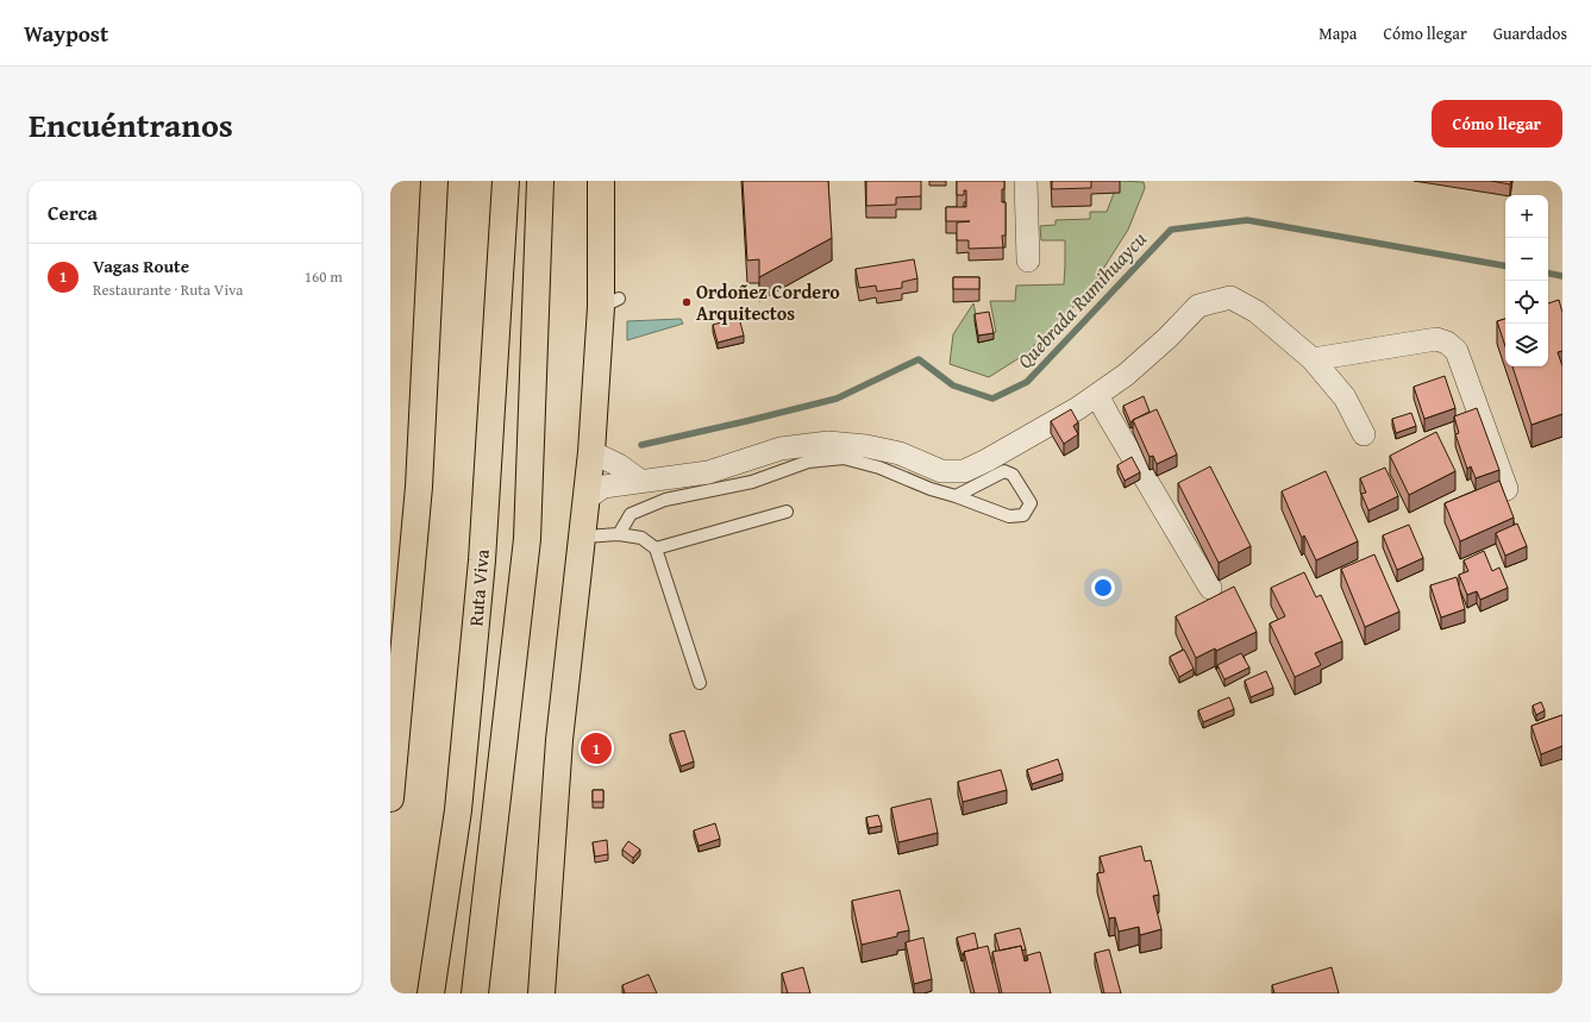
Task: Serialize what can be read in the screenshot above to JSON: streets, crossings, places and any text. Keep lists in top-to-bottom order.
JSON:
{
  "streets": {
    "main road": ["Ruta Viva"]
  },
  "water": ["Quebrada Rumihuaycu"],
  "places": ["Ordoñez Cordero Arquitectos"],
  "page": {
    "header": "Waypost",
    "nav": ["Mapa", "Cómo llegar", "Guardados"],
    "title": "Encuéntranos",
    "buttons": "Cómo llegar",
    "heading": "Cerca",
    "map_buttons": ["+", "−"],
    "list": [
      {
        "mark": "1",
        "name": "Vagas Route",
        "note": "Restaurante · Ruta Viva",
        "value": "160 m"
      }
    ],
    "pins": "1"
  }
}
